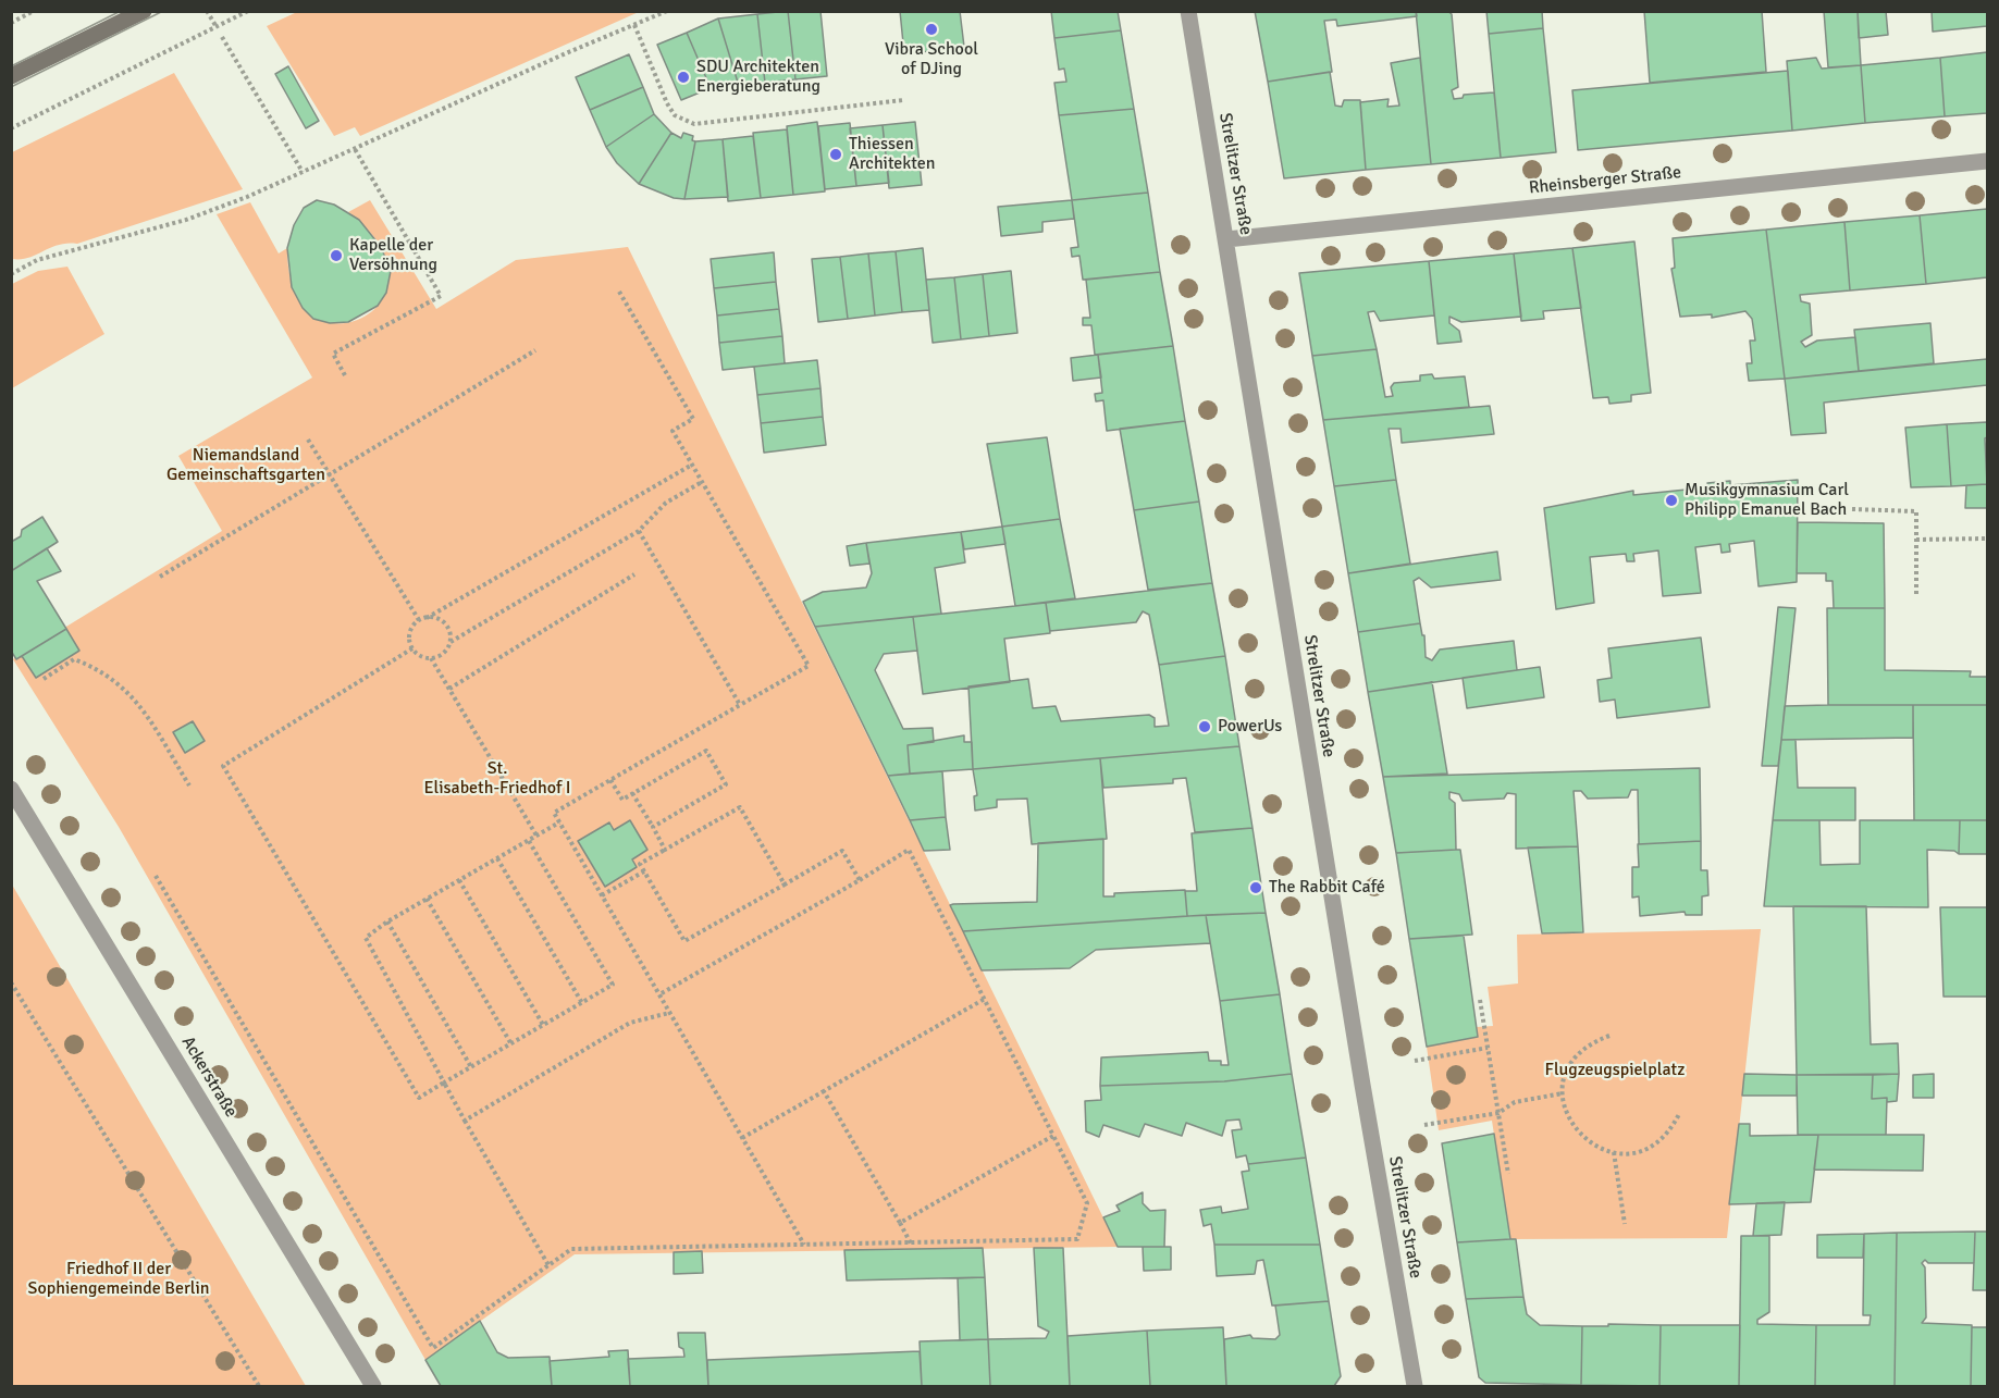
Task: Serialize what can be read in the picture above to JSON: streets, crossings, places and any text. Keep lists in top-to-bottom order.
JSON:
{
  "streets": {
    "street": ["Strelitzer Straße", "Rheinsberger Straße", "Ackerstraße"]
  },
  "crossings": [
    ["Strelitzer Straße", "Rheinsberger Straße"]
  ],
  "parks": [
    "Niemandsland Gemeinschaftsgarten",
    "St. Elisabeth-Friedhof I",
    "Flugzeugspielplatz",
    "Friedhof II der Sophiengemeinde Berlin"
  ],
  "places": [
    "Vibra School of DJing",
    "SDU Architekten Energieberatung",
    "Thiessen Architekten",
    "Kapelle der Versöhnung",
    "Musikgymnasium Carl Philipp Emanuel Bach",
    "PowerUs",
    "The Rabbit Café"
  ]
}
